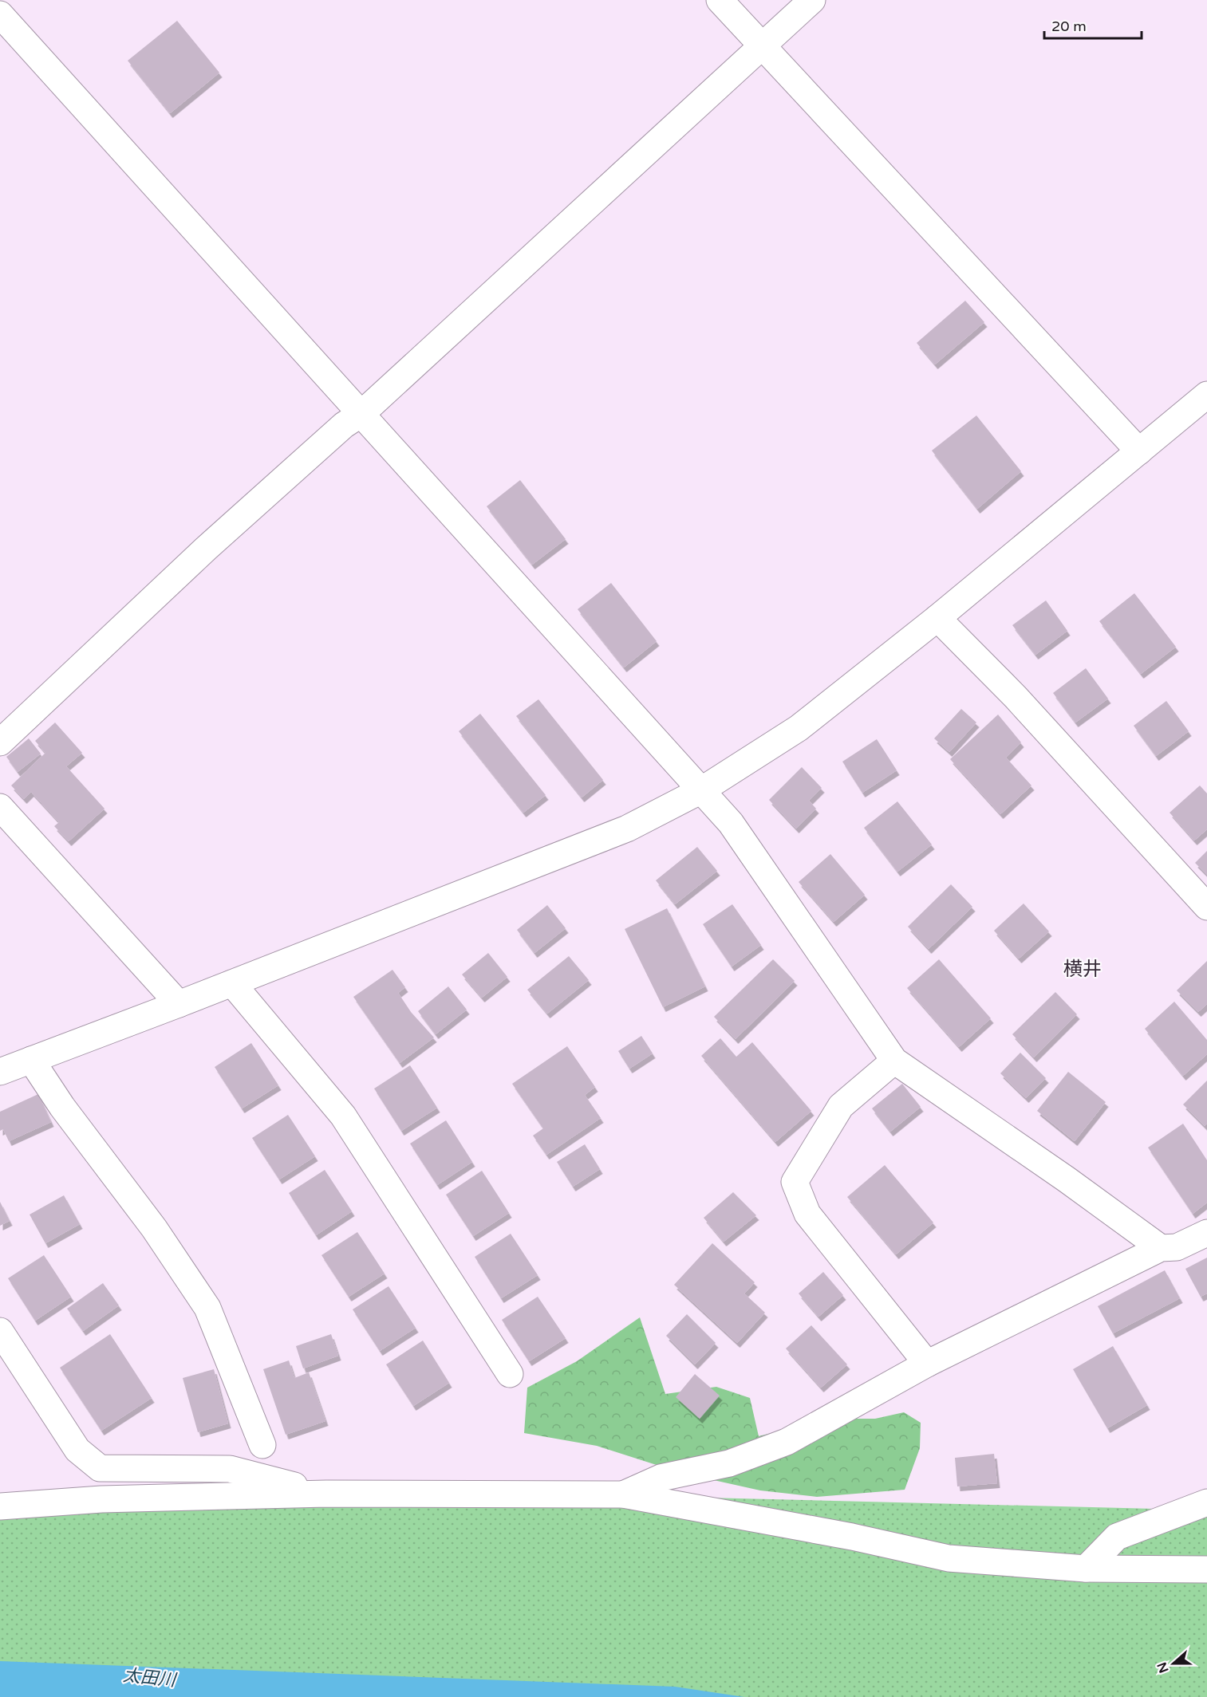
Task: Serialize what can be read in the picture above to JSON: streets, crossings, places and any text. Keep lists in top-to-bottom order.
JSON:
{
  "districts": ["横井"],
  "water": ["太田川"],
  "scale_bar": "20 m",
  "north": "left"
}
